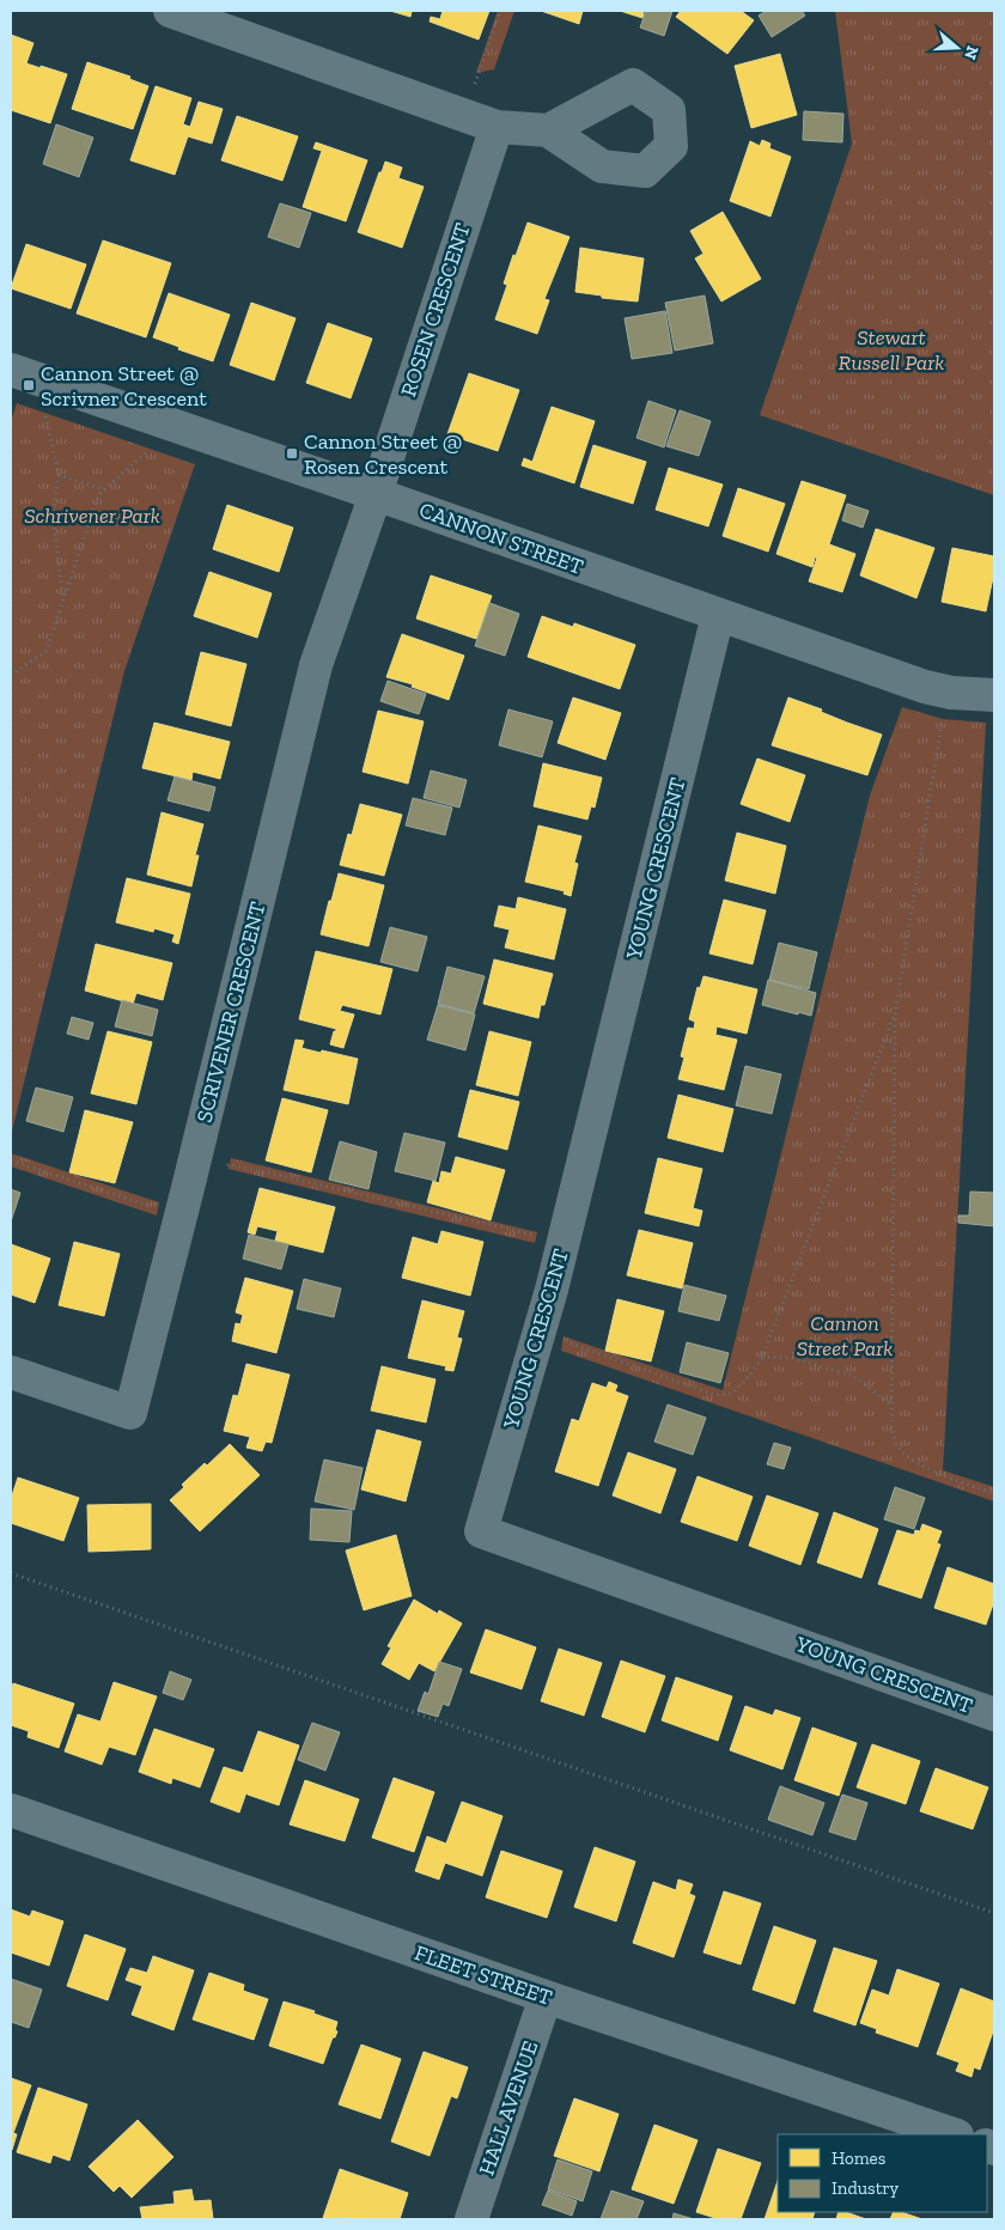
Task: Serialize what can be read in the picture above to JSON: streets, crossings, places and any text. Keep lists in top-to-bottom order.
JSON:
{
  "streets": {
    "street": [
      "ROSEN CRESCENT",
      "CANNON STREET",
      "YOUNG CRESCENT",
      "SCRIVENER CRESCENT",
      "FLEET STREET",
      "HALL AVENUE"
    ]
  },
  "crossings": [
    ["ROSEN CRESCENT", "CANNON STREET"],
    ["ROSEN CRESCENT", "SCRIVENER CRESCENT"],
    ["CANNON STREET", "YOUNG CRESCENT"],
    ["CANNON STREET", "SCRIVENER CRESCENT"],
    ["FLEET STREET", "HALL AVENUE"]
  ],
  "parks": ["Stewart Russell Park", "Schrivener Park", "Cannon Street Park"],
  "places": {
    "transit": ["Cannon Street @ Scrivner Crescent", "Cannon Street @ Rosen Crescent"]
  },
  "legend": ["Homes", "Industry"],
  "north": "right"
}
